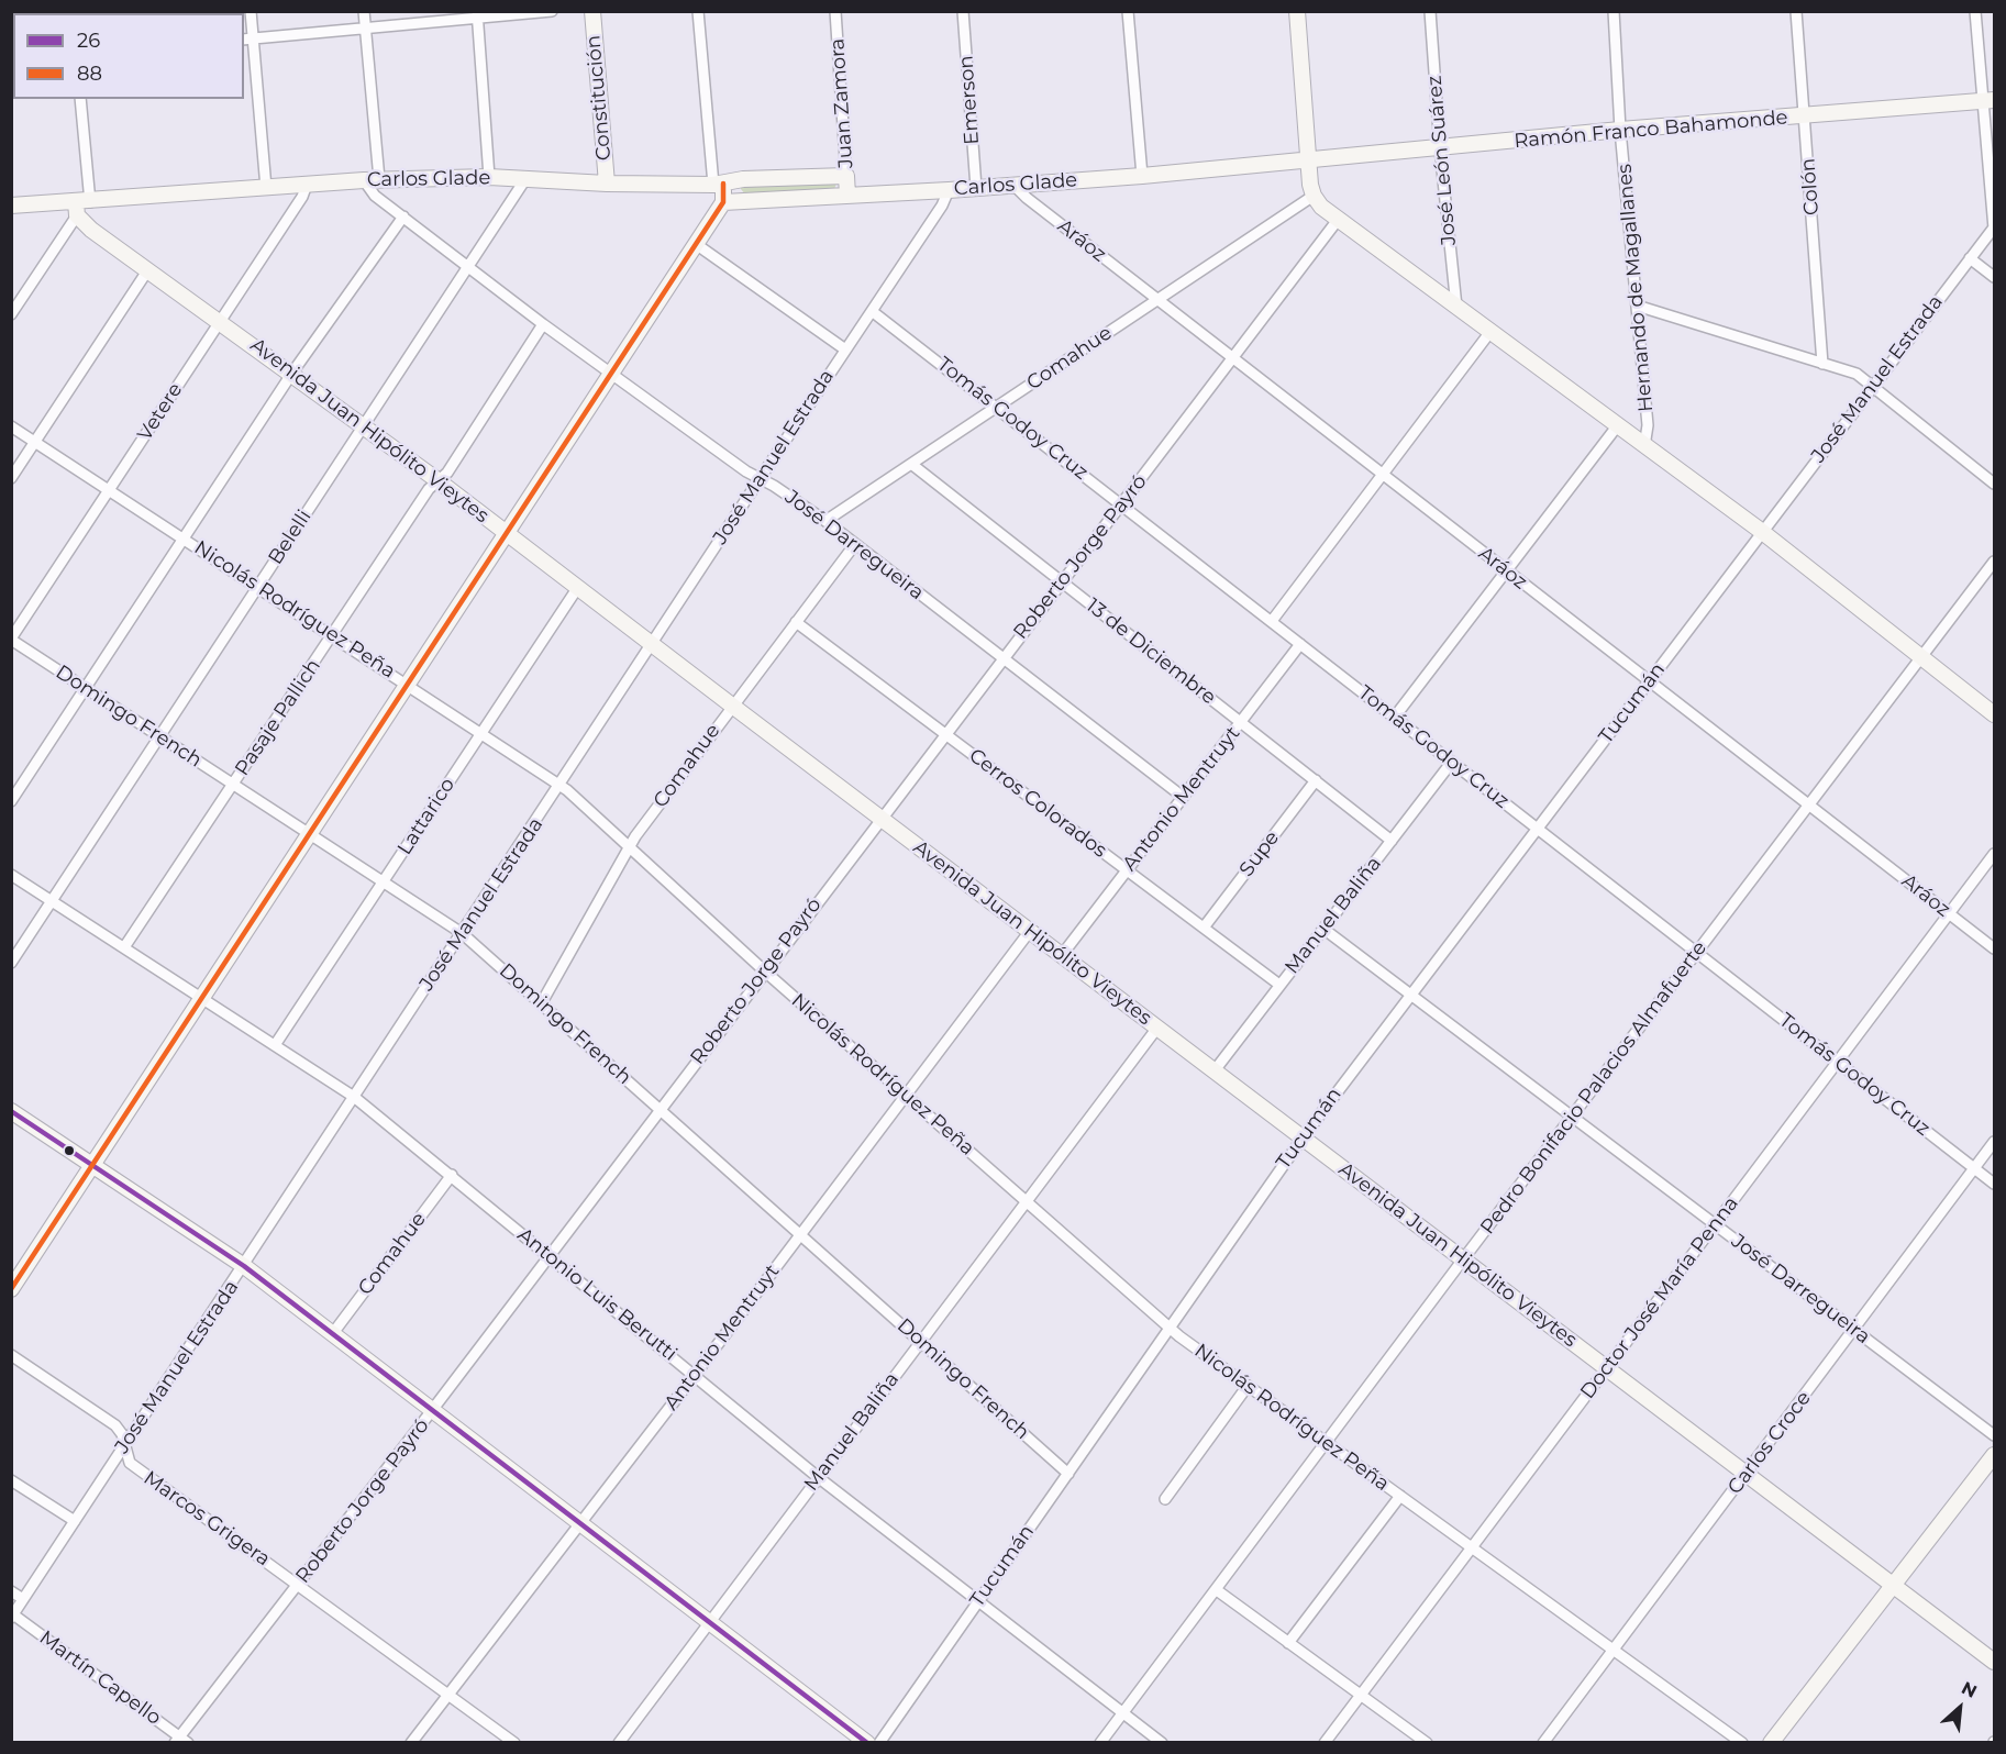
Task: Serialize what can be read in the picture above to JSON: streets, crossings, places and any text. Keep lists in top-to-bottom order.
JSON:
{
  "streets": {
    "street": [
      "Constitución",
      "Emerson",
      "Juan Zamora",
      "Ramón Franco Bahamonde",
      "José León Suárez",
      "Carlos Glade",
      "Colón",
      "Aráoz",
      "Hernando de Magallanes",
      "Comahue",
      "José Manuel Estrada",
      "Vetere",
      "Tomás Godoy Cruz",
      "Avenida Juan Hipólito Vieytes",
      "Belelli",
      "José Darregueira",
      "Roberto Jorge Payró",
      "Nicolás Rodríguez Peña",
      "13 de Diciembre",
      "Tucumán",
      "Domingo French",
      "Pasaje Pallich",
      "Antonio Mentruyt",
      "Cerros Colorados",
      "Lattarico",
      "Supe",
      "Manuel Baliña",
      "Pedro Bonifacio Palacios Almafuerte",
      "Antonio Luis Berutti",
      "Doctor José María Penna",
      "Carlos Croce",
      "Marcos Grigera",
      "Martín Capello"
    ]
  },
  "crossings": [
    ["Constitución", "Carlos Glade"],
    ["Emerson", "Carlos Glade"],
    ["Juan Zamora", "Carlos Glade"],
    ["Ramón Franco Bahamonde", "José León Suárez"],
    ["Ramón Franco Bahamonde", "Carlos Glade"],
    ["Ramón Franco Bahamonde", "Colón"],
    ["Ramón Franco Bahamonde", "Hernando de Magallanes"],
    ["Carlos Glade", "Aráoz"],
    ["Carlos Glade", "José Manuel Estrada"],
    ["Carlos Glade", "Vetere"],
    ["Carlos Glade", "Avenida Juan Hipólito Vieytes"],
    ["Carlos Glade", "Belelli"],
    ["Carlos Glade", "José Darregueira"],
    ["Aráoz", "Comahue"],
    ["Aráoz", "Roberto Jorge Payró"],
    ["Aráoz", "Tucumán"],
    ["Aráoz", "Pedro Bonifacio Palacios Almafuerte"],
    ["Aráoz", "Doctor José María Penna"],
    ["Comahue", "Tomás Godoy Cruz"],
    ["Comahue", "Avenida Juan Hipólito Vieytes"],
    ["Comahue", "José Darregueira"],
    ["Comahue", "Nicolás Rodríguez Peña"],
    ["Comahue", "13 de Diciembre"],
    ["Comahue", "Domingo French"],
    ["Comahue", "Cerros Colorados"],
    ["Comahue", "Antonio Luis Berutti"],
    ["José Manuel Estrada", "Tomás Godoy Cruz"],
    ["José Manuel Estrada", "Avenida Juan Hipólito Vieytes"],
    ["José Manuel Estrada", "José Darregueira"],
    ["José Manuel Estrada", "Nicolás Rodríguez Peña"],
    ["José Manuel Estrada", "Tucumán"],
    ["José Manuel Estrada", "Domingo French"],
    ["José Manuel Estrada", "Antonio Luis Berutti"],
    ["José Manuel Estrada", "Marcos Grigera"],
    ["José Manuel Estrada", "Martín Capello"],
    ["Vetere", "Avenida Juan Hipólito Vieytes"],
    ["Vetere", "Nicolás Rodríguez Peña"],
    ["Vetere", "Domingo French"],
    ["Tomás Godoy Cruz", "Roberto Jorge Payró"],
    ["Tomás Godoy Cruz", "Tucumán"],
    ["Tomás Godoy Cruz", "Antonio Mentruyt"],
    ["Tomás Godoy Cruz", "Manuel Baliña"],
    ["Tomás Godoy Cruz", "Pedro Bonifacio Palacios Almafuerte"],
    ["Tomás Godoy Cruz", "Doctor José María Penna"],
    ["Tomás Godoy Cruz", "Carlos Croce"],
    ["Avenida Juan Hipólito Vieytes", "Belelli"],
    ["Avenida Juan Hipólito Vieytes", "Roberto Jorge Payró"],
    ["Avenida Juan Hipólito Vieytes", "Tucumán"],
    ["Avenida Juan Hipólito Vieytes", "Pasaje Pallich"],
    ["Avenida Juan Hipólito Vieytes", "Antonio Mentruyt"],
    ["Avenida Juan Hipólito Vieytes", "Lattarico"],
    ["Avenida Juan Hipólito Vieytes", "Manuel Baliña"],
    ["Avenida Juan Hipólito Vieytes", "Pedro Bonifacio Palacios Almafuerte"],
    ["Avenida Juan Hipólito Vieytes", "Doctor José María Penna"],
    ["Avenida Juan Hipólito Vieytes", "Carlos Croce"],
    ["Belelli", "José Darregueira"],
    ["Belelli", "Nicolás Rodríguez Peña"],
    ["Belelli", "Domingo French"],
    ["Belelli", "Antonio Luis Berutti"],
    ["José Darregueira", "Roberto Jorge Payró"],
    ["José Darregueira", "Tucumán"],
    ["José Darregueira", "Pasaje Pallich"],
    ["José Darregueira", "Antonio Mentruyt"],
    ["José Darregueira", "Manuel Baliña"],
    ["José Darregueira", "Pedro Bonifacio Palacios Almafuerte"],
    ["José Darregueira", "Doctor José María Penna"],
    ["José Darregueira", "Carlos Croce"],
    ["Roberto Jorge Payró", "Nicolás Rodríguez Peña"],
    ["Roberto Jorge Payró", "13 de Diciembre"],
    ["Roberto Jorge Payró", "Domingo French"],
    ["Roberto Jorge Payró", "Cerros Colorados"],
    ["Roberto Jorge Payró", "Antonio Luis Berutti"],
    ["Roberto Jorge Payró", "Marcos Grigera"],
    ["Roberto Jorge Payró", "Martín Capello"],
    ["Nicolás Rodríguez Peña", "Tucumán"],
    ["Nicolás Rodríguez Peña", "Pasaje Pallich"],
    ["Nicolás Rodríguez Peña", "Antonio Mentruyt"],
    ["Nicolás Rodríguez Peña", "Lattarico"],
    ["Nicolás Rodríguez Peña", "Manuel Baliña"],
    ["Nicolás Rodríguez Peña", "Pedro Bonifacio Palacios Almafuerte"],
    ["Nicolás Rodríguez Peña", "Doctor José María Penna"],
    ["Nicolás Rodríguez Peña", "Carlos Croce"],
    ["13 de Diciembre", "Antonio Mentruyt"],
    ["13 de Diciembre", "Supe"],
    ["13 de Diciembre", "Manuel Baliña"],
    ["Tucumán", "Domingo French"],
    ["Tucumán", "Antonio Luis Berutti"],
    ["Domingo French", "Pasaje Pallich"],
    ["Domingo French", "Antonio Mentruyt"],
    ["Domingo French", "Lattarico"],
    ["Domingo French", "Manuel Baliña"],
    ["Pasaje Pallich", "Antonio Luis Berutti"],
    ["Antonio Mentruyt", "Cerros Colorados"],
    ["Antonio Mentruyt", "Antonio Luis Berutti"],
    ["Antonio Mentruyt", "Marcos Grigera"],
    ["Cerros Colorados", "Supe"],
    ["Cerros Colorados", "Manuel Baliña"],
    ["Lattarico", "Antonio Luis Berutti"],
    ["Manuel Baliña", "Antonio Luis Berutti"],
    ["Pedro Bonifacio Palacios Almafuerte", "Antonio Luis Berutti"]
  ],
  "lines": ["transit line 88", "transit line 26"],
  "legend": ["26", "88"],
  "north": "top right"
}
